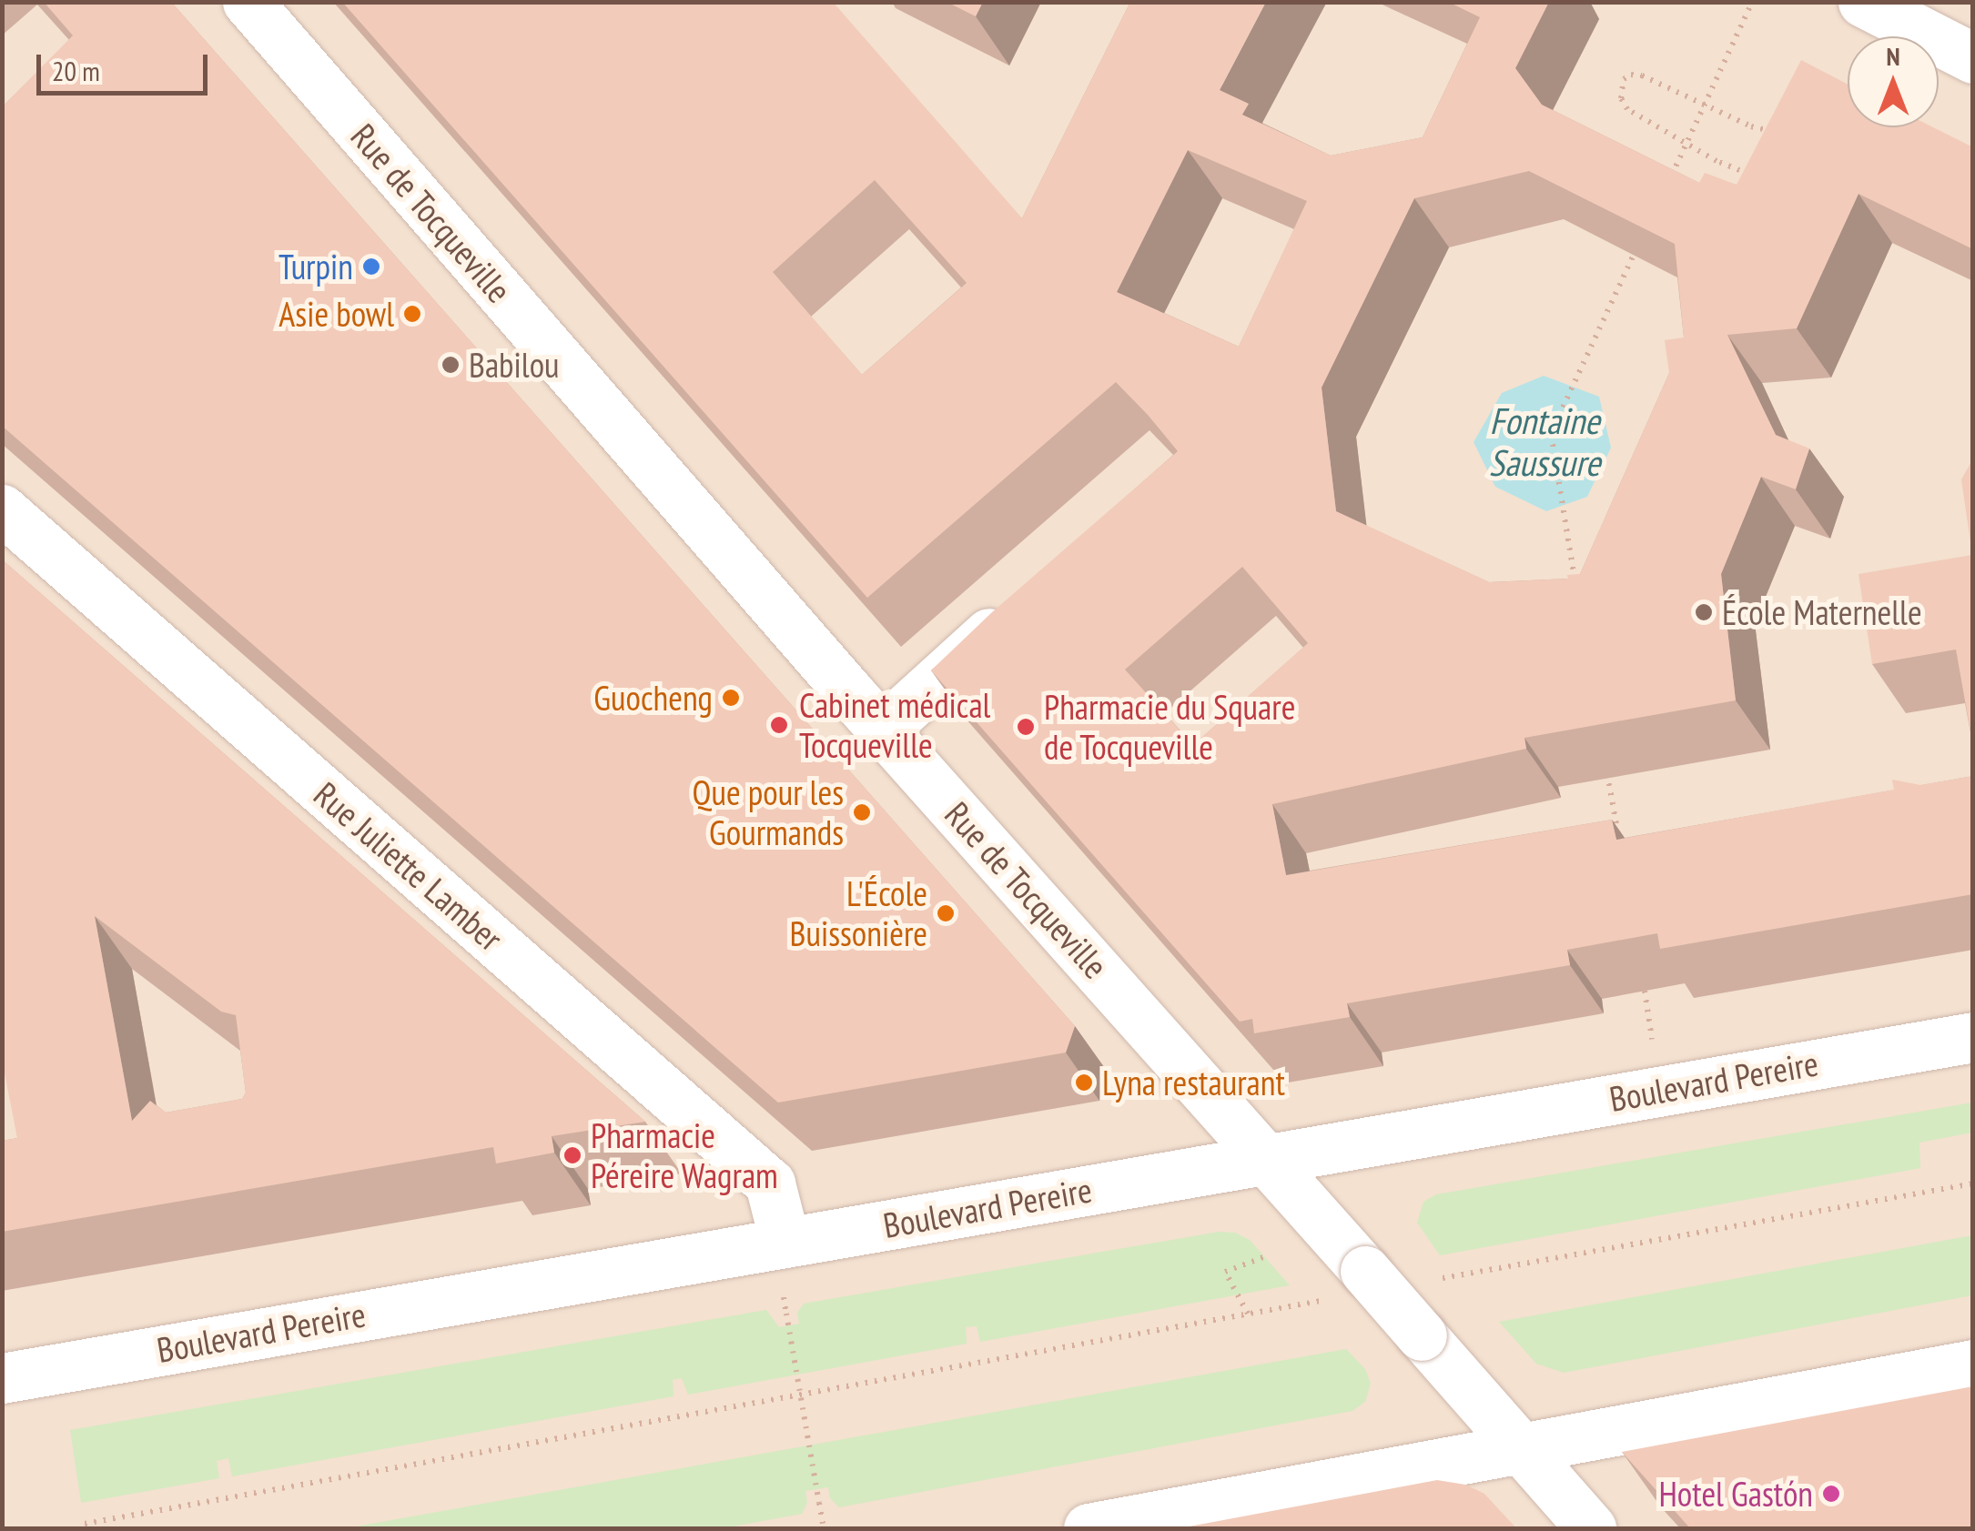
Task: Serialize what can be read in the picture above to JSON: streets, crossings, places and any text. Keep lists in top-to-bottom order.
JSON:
{
  "streets": {
    "street": ["Rue de Tocqueville", "Rue Juliette Lamber", "Boulevard Pereire"]
  },
  "crossings": [
    ["Rue de Tocqueville", "Boulevard Pereire"],
    ["Rue Juliette Lamber", "Boulevard Pereire"]
  ],
  "water": ["Fontaine Saussure"],
  "places": [
    "Turpin",
    "Asie bowl",
    "Babilou",
    "École Maternelle",
    "Guocheng",
    "Cabinet médical Tocqueville",
    "Pharmacie du Square de Tocqueville",
    "Que pour les Gourmands",
    "L'École Buissonière",
    "Lyna restaurant",
    "Pharmacie Péreire Wagram",
    "Hotel Gastón"
  ],
  "scale_bar": "20 m",
  "north": "top"
}
